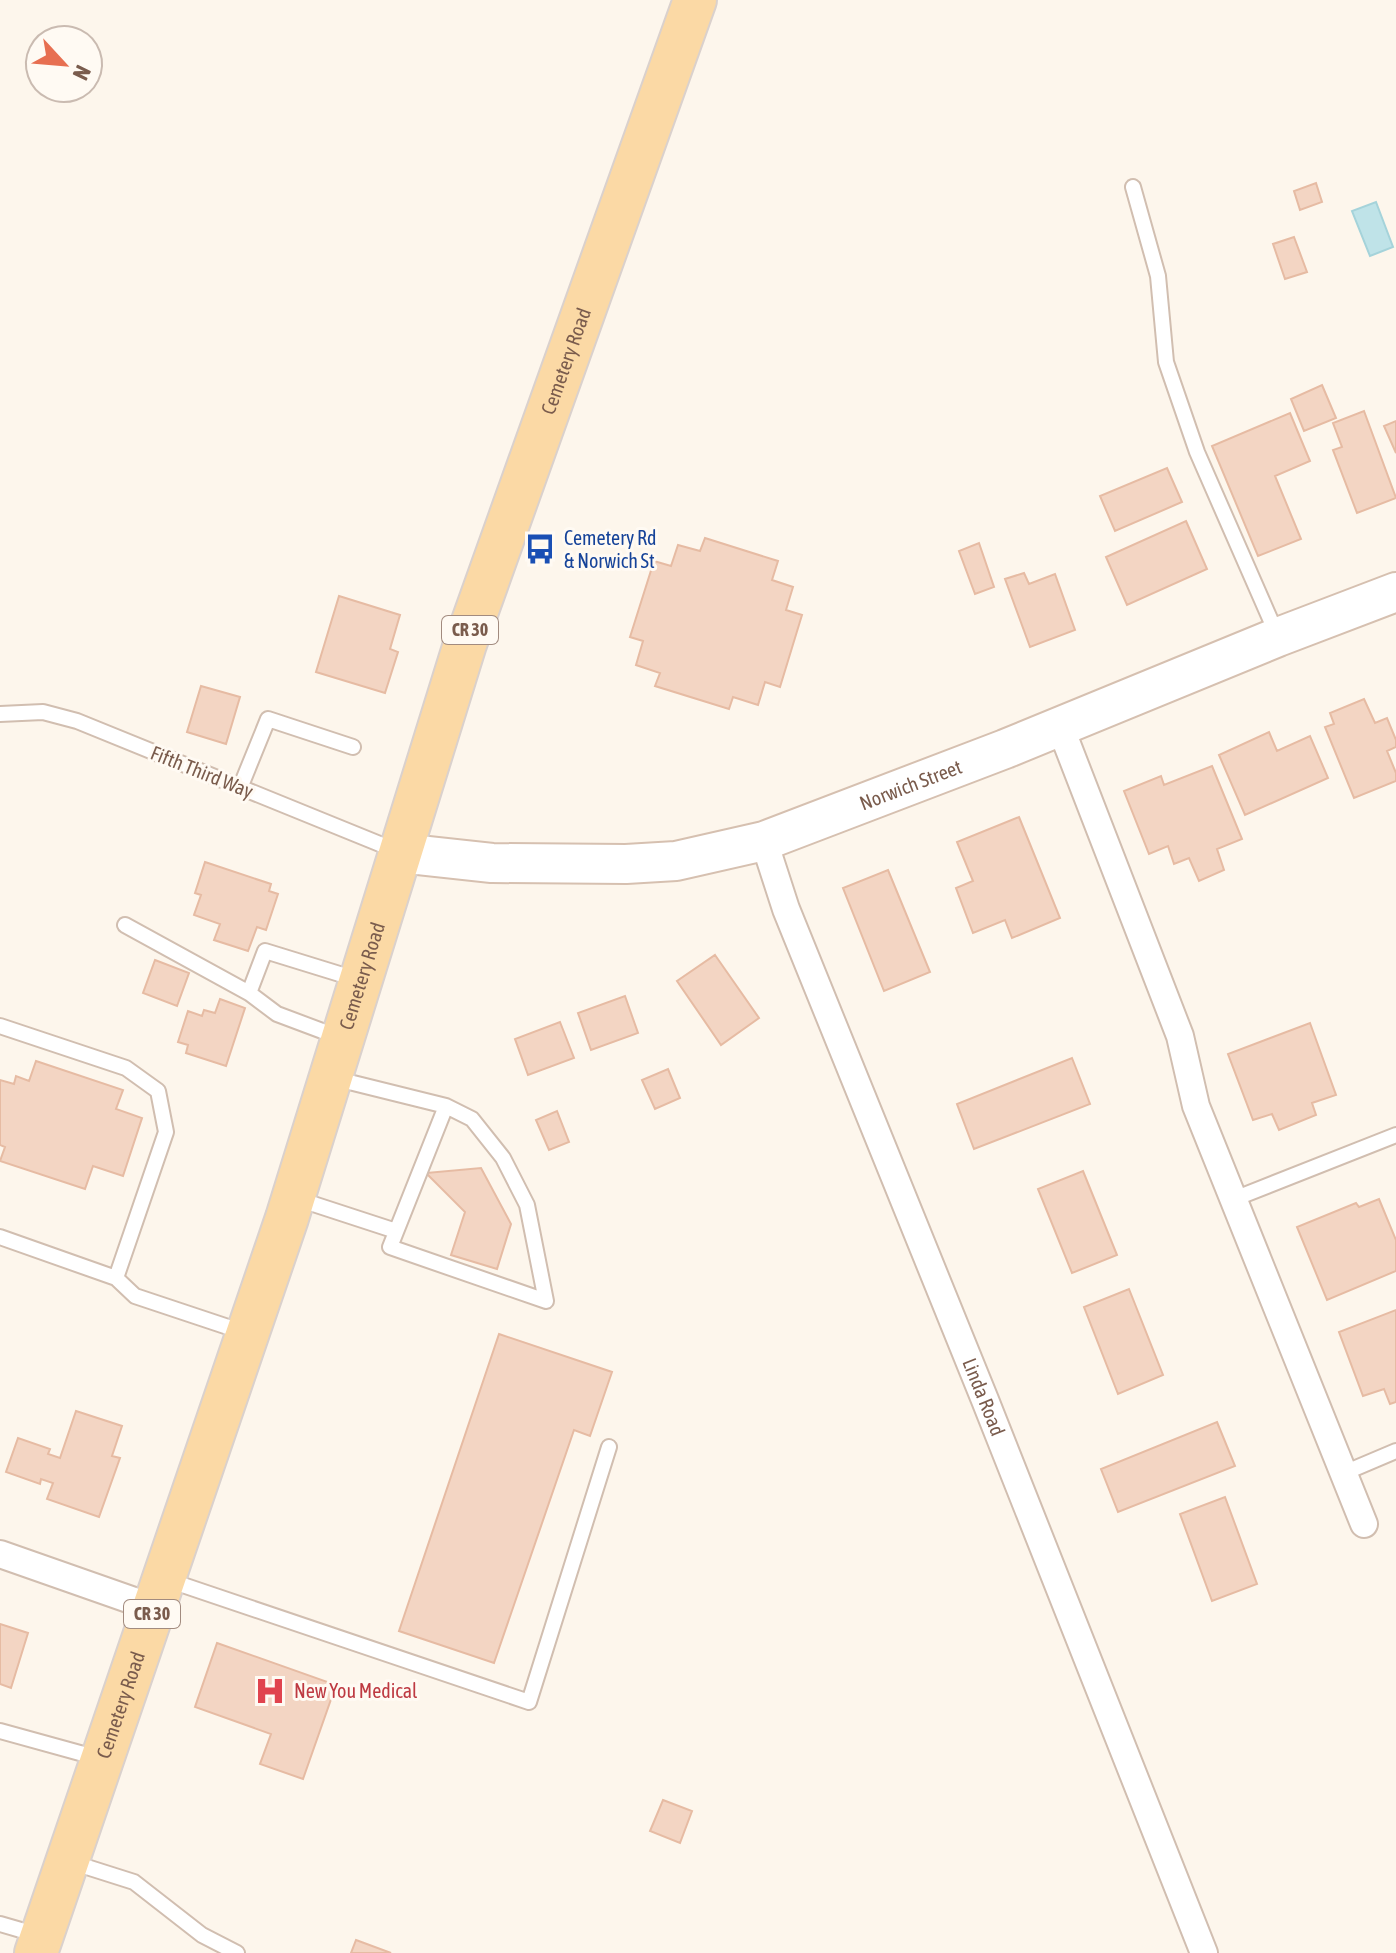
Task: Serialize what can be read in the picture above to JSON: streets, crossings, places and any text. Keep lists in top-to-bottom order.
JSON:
{
  "streets": {
    "main road": ["Cemetery Road", "CR 30", "Norwich Street"],
    "street": ["Linda Road"],
    "lane": ["Fifth Third Way"]
  },
  "crossings": [
    ["Cemetery Road", "Fifth Third Way"],
    ["Cemetery Road", "Norwich Street"],
    ["Fifth Third Way", "Norwich Street"],
    ["Norwich Street", "Linda Road"]
  ],
  "places": {
    "bus stop": ["Cemetery Rd & Norwich St"],
    "hospital": ["New You Medical"]
  },
  "north": "bottom right"
}
